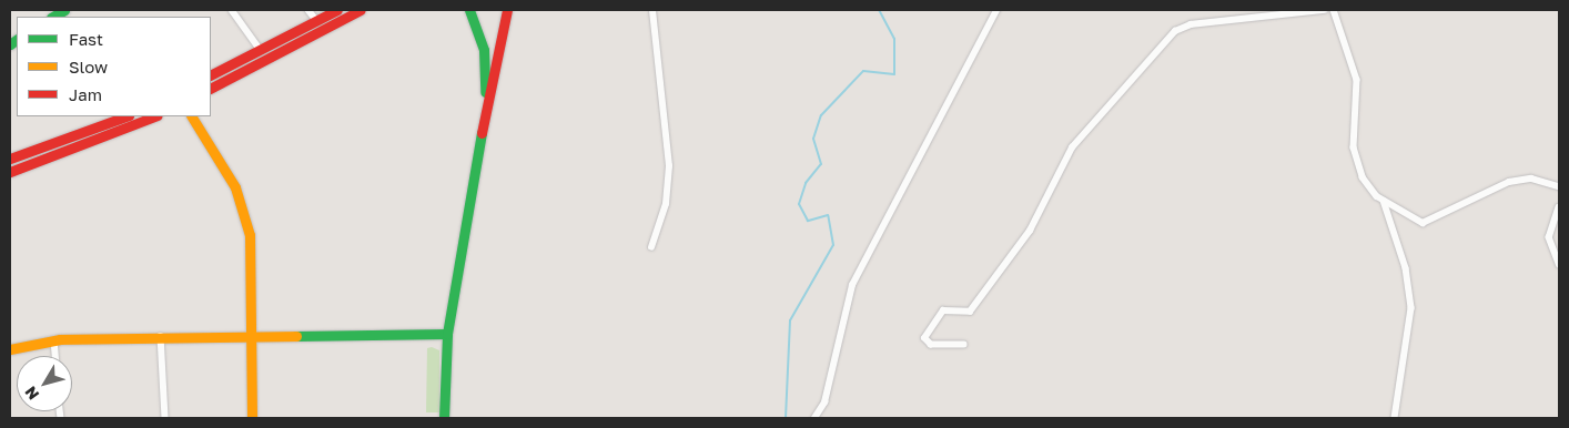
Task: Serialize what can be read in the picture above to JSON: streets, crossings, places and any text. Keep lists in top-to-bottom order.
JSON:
{
  "legend": ["Fast", "Slow", "Jam"],
  "north": "bottom left"
}
